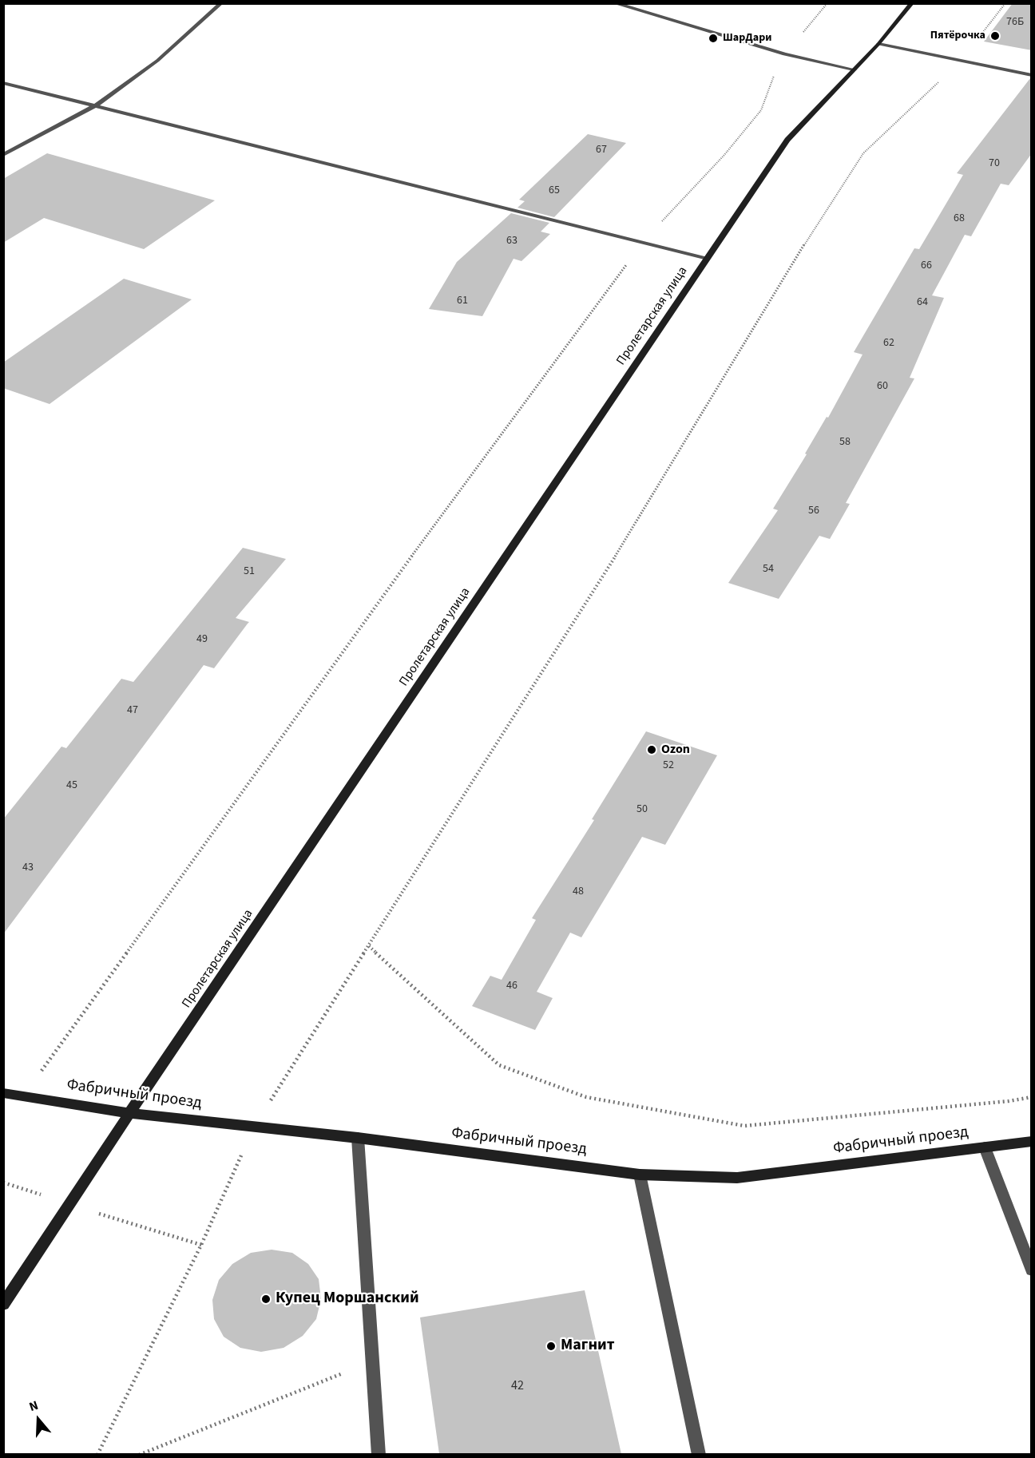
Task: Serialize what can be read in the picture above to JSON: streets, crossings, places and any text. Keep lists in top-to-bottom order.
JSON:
{
  "streets": {
    "main road": ["Пролетарская улица", "Фабричный проезд"]
  },
  "crossings": [
    ["Пролетарская улица", "Фабричный проезд"]
  ],
  "places": [
    "Пятёрочка",
    "ШарДари",
    "Ozon",
    "Купец Моршанский",
    "Магнит"
  ],
  "house_numbers": [
    "76Б",
    "67",
    "70",
    "65",
    "68",
    "63",
    "66",
    "61",
    "64",
    "62",
    "60",
    "58",
    "56",
    "54",
    "51",
    "49",
    "47",
    "52",
    "45",
    "50",
    "43",
    "48",
    "46",
    "42"
  ],
  "north": "top"
}
